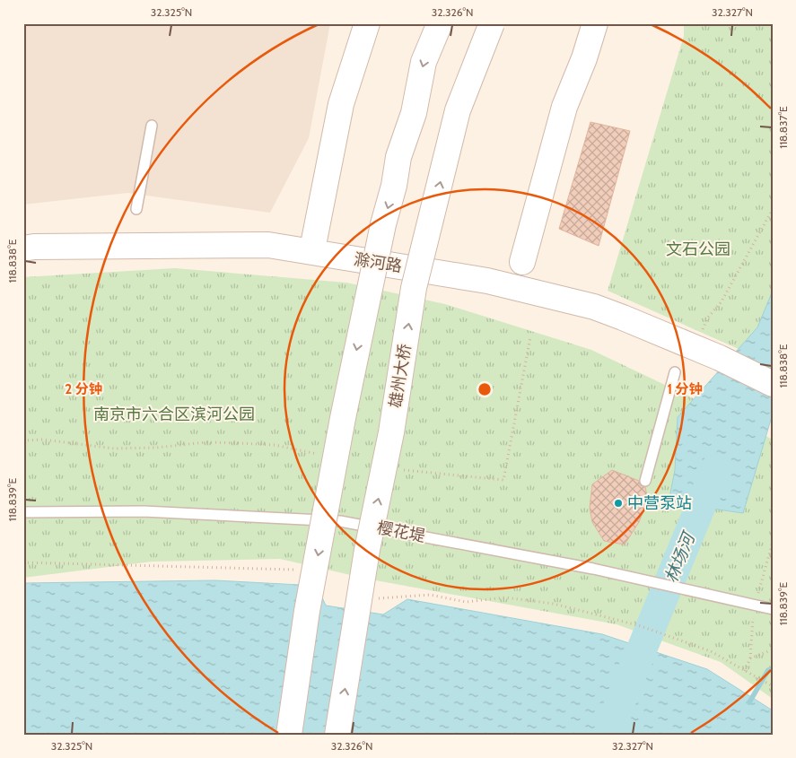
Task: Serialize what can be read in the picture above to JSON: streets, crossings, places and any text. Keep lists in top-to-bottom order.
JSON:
{
  "streets": {
    "main road": ["滁河路", "雄州大桥"],
    "lane": ["樱花堤"]
  },
  "water": ["林场河"],
  "parks": ["文石公园", "南京市六合区滨河公园"],
  "places": ["中营泵站"],
  "coordinates": [
    "32.325°N",
    "32.326°N",
    "32.327°N",
    "118.837°E",
    "118.838°E",
    "118.839°E"
  ],
  "rings": ["1 分钟", "2 分钟"]
}
